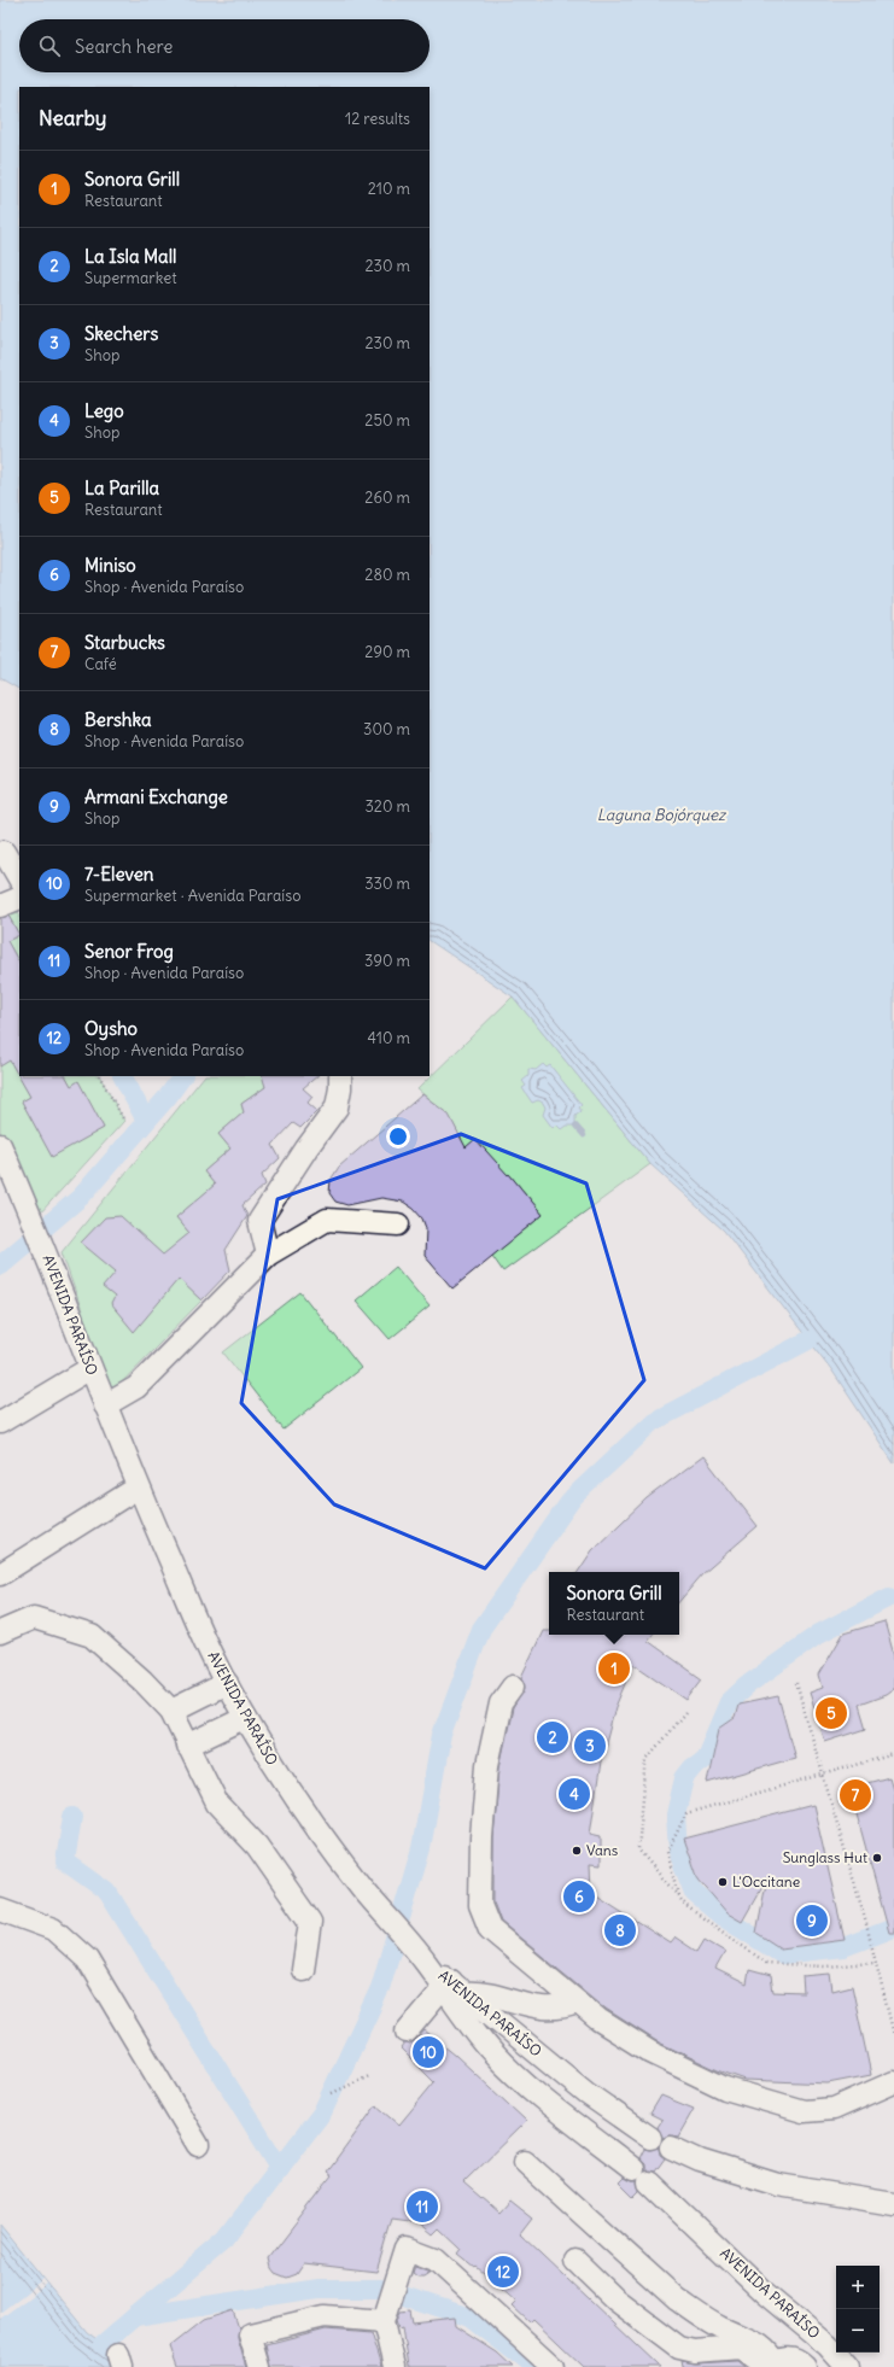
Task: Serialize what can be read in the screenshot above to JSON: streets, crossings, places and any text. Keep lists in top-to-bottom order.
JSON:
{
  "streets": {
    "street": ["AVENIDA PARAÍSO"]
  },
  "water": ["Laguna Bojórquez"],
  "places": ["Vans", "Sunglass Hut", "L'Occitane"],
  "page": {
    "search": "Search here",
    "heading": ["Nearby", "12 results"],
    "list": [
      {
        "mark": "1",
        "name": "Sonora Grill",
        "note": "Restaurant",
        "value": "210 m"
      },
      {
        "mark": "2",
        "name": "La Isla Mall",
        "note": "Supermarket",
        "value": "230 m"
      },
      {
        "mark": "3",
        "name": "Skechers",
        "note": "Shop",
        "value": "230 m"
      },
      {
        "mark": "4",
        "name": "Lego",
        "note": "Shop",
        "value": "250 m"
      },
      {
        "mark": "5",
        "name": "La Parilla",
        "note": "Restaurant",
        "value": "260 m"
      },
      {
        "mark": "6",
        "name": "Miniso",
        "note": "Shop · Avenida Paraíso",
        "value": "280 m"
      },
      {
        "mark": "7",
        "name": "Starbucks",
        "note": "Café",
        "value": "290 m"
      },
      {
        "mark": "8",
        "name": "Bershka",
        "note": "Shop · Avenida Paraíso",
        "value": "300 m"
      },
      {
        "mark": "9",
        "name": "Armani Exchange",
        "note": "Shop",
        "value": "320 m"
      },
      {
        "mark": "10",
        "name": "7-Eleven",
        "note": "Supermarket · Avenida Paraíso",
        "value": "330 m"
      },
      {
        "mark": "11",
        "name": "Senor Frog",
        "note": "Shop · Avenida Paraíso",
        "value": "390 m"
      },
      {
        "mark": "12",
        "name": "Oysho",
        "note": "Shop · Avenida Paraíso",
        "value": "410 m"
      }
    ],
    "popup": ["Sonora Grill", "Restaurant"],
    "pins": [
      "1",
      "5",
      "2",
      "3",
      "4",
      "7",
      "6",
      "9",
      "8",
      "10",
      "11",
      "12"
    ],
    "map_buttons": ["+", "−"]
  }
}
